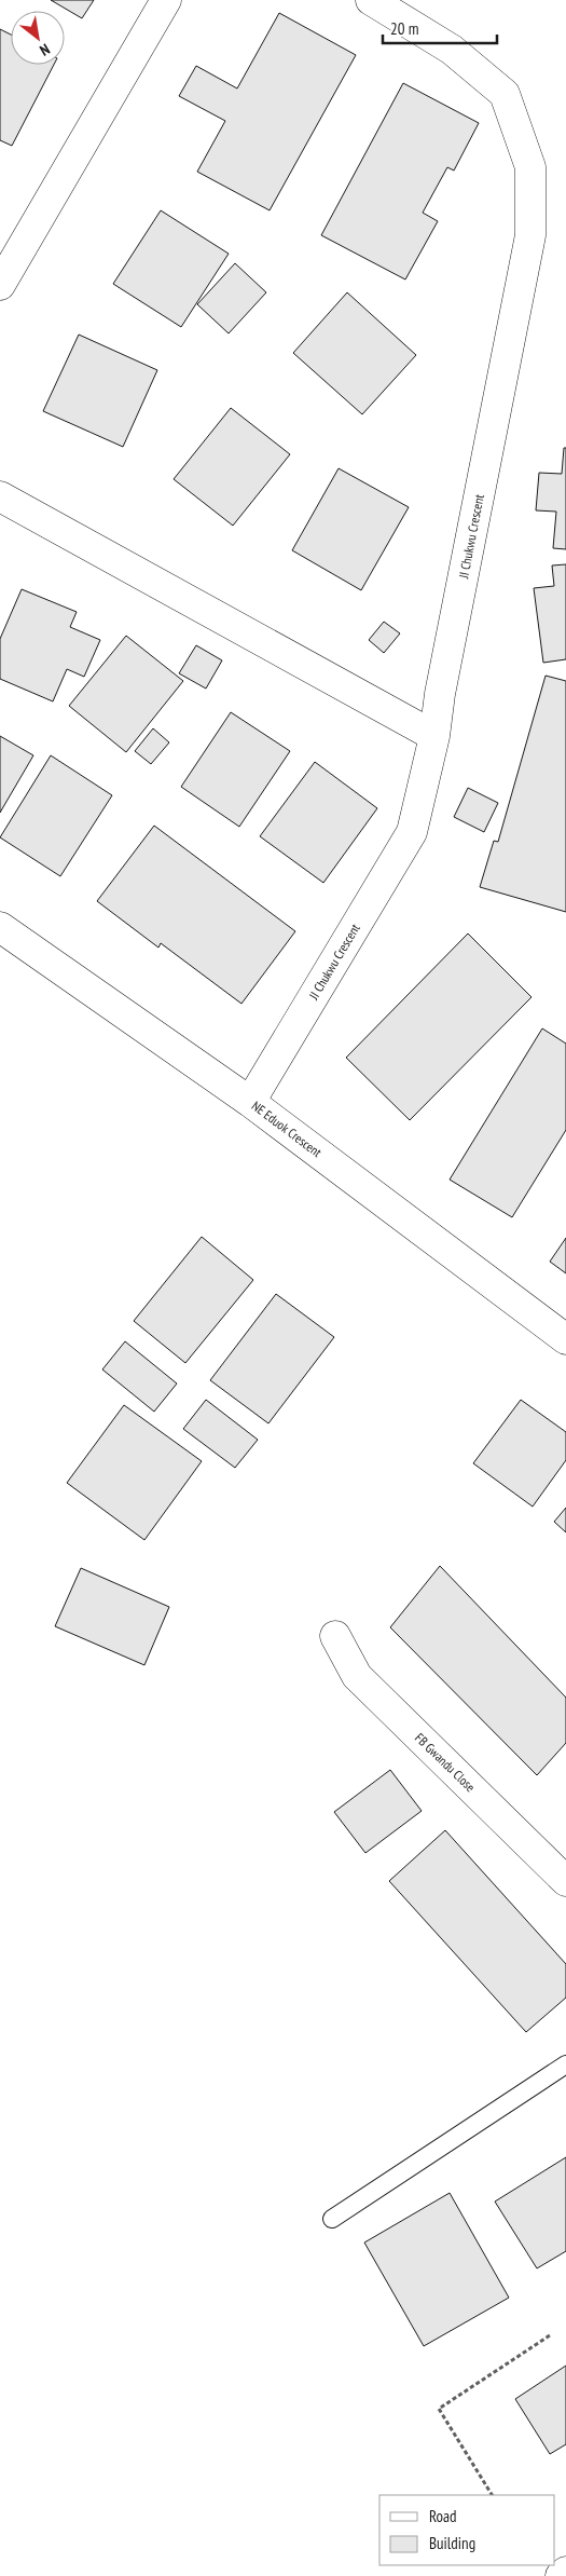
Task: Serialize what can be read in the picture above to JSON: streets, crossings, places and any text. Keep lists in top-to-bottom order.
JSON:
{
  "streets": {
    "street": ["JI Chukwu Crescent", "NE Eduok Crescent", "FB Gwandu Close"]
  },
  "crossings": [
    ["JI Chukwu Crescent", "NE Eduok Crescent"]
  ],
  "legend": ["Road", "Building"],
  "scale_bar": "20 m",
  "north": "bottom right"
}
